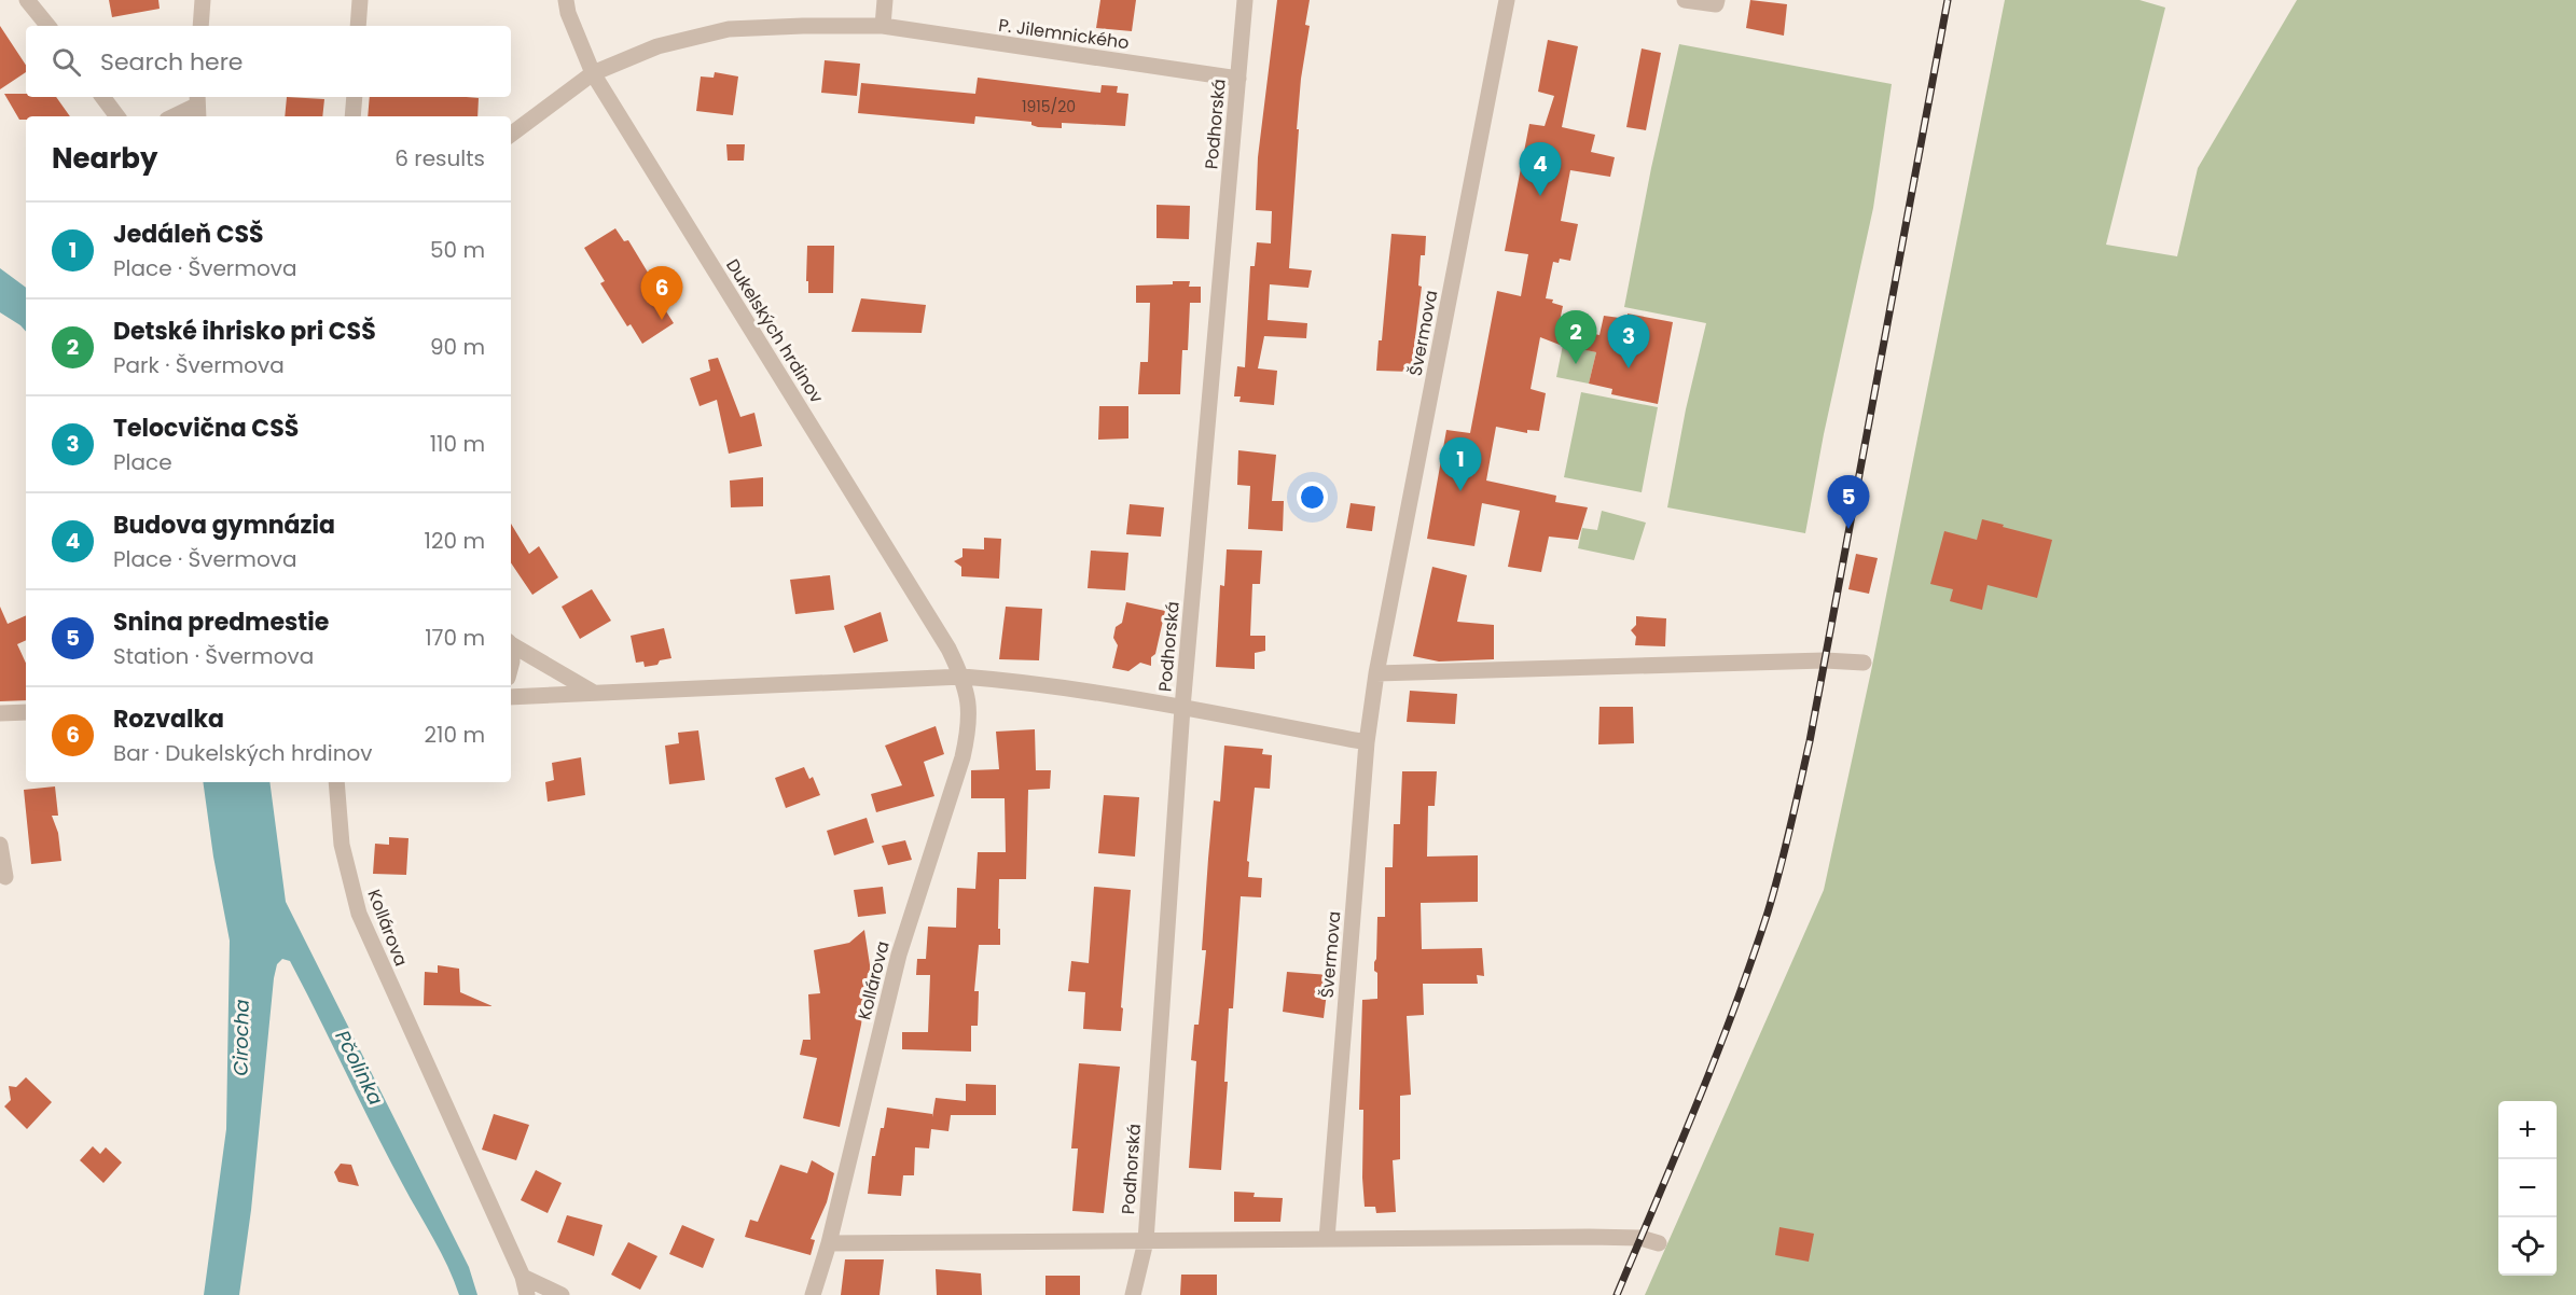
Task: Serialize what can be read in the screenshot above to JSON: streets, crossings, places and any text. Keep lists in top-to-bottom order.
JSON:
{
  "streets": {
    "street": [
      "P. Jilemnického",
      "Podhorská",
      "Dukelských hrdinov",
      "Švermova",
      "Kollárova"
    ]
  },
  "crossings": [
    ["P. Jilemnického", "Podhorská"],
    ["P. Jilemnického", "Dukelských hrdinov"],
    ["Dukelských hrdinov", "Kollárova"]
  ],
  "water": ["Cirocha", "Pčolinka"],
  "house_numbers": ["1915/20"],
  "page": {
    "search": "Search here",
    "heading": ["Nearby", "6 results"],
    "pins": [
      "4",
      "6",
      "2",
      "3",
      "1",
      "5"
    ],
    "list": [
      {
        "mark": "1",
        "name": "Jedáleň CSŠ",
        "note": "Place · Švermova",
        "value": "50 m"
      },
      {
        "mark": "2",
        "name": "Detské ihrisko pri CSŠ",
        "note": "Park · Švermova",
        "value": "90 m"
      },
      {
        "mark": "3",
        "name": "Telocvična CSŠ",
        "note": "Place",
        "value": "110 m"
      },
      {
        "mark": "4",
        "name": "Budova gymnázia",
        "note": "Place · Švermova",
        "value": "120 m"
      },
      {
        "mark": "5",
        "name": "Snina predmestie",
        "note": "Station · Švermova",
        "value": "170 m"
      },
      {
        "mark": "6",
        "name": "Rozvalka",
        "note": "Bar · Dukelských hrdinov",
        "value": "210 m"
      }
    ],
    "map_buttons": ["+", "−"]
  }
}
